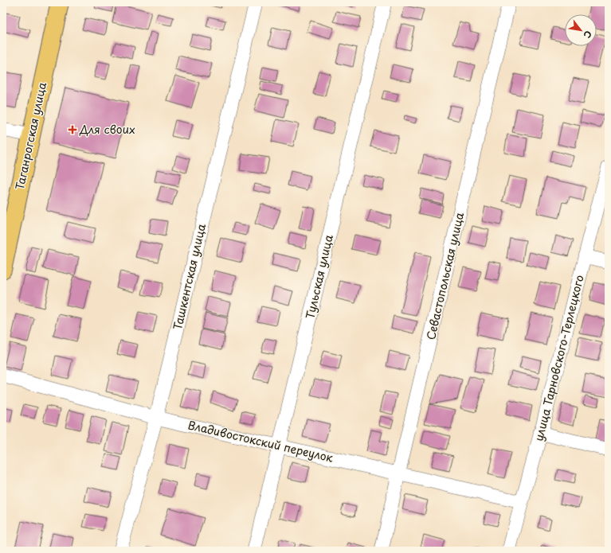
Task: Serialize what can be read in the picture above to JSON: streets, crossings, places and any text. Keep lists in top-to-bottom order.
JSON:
{
  "streets": {
    "main road": ["Таганрогская улица"],
    "street": [
      "Севастопольская улица",
      "Ташкентская улица",
      "Тульская улица",
      "улица Тарновского-Терлецкого",
      "Владивостокский переулок"
    ]
  },
  "crossings": [
    ["Севастопольская улица", "Владивостокский переулок"],
    ["Ташкентская улица", "Владивостокский переулок"],
    ["Тульская улица", "Владивостокский переулок"],
    ["улица Тарновского-Терлецкого", "Владивостокский переулок"]
  ],
  "places": {
    "health": ["Для своих"]
  },
  "north": "bottom right"
}
